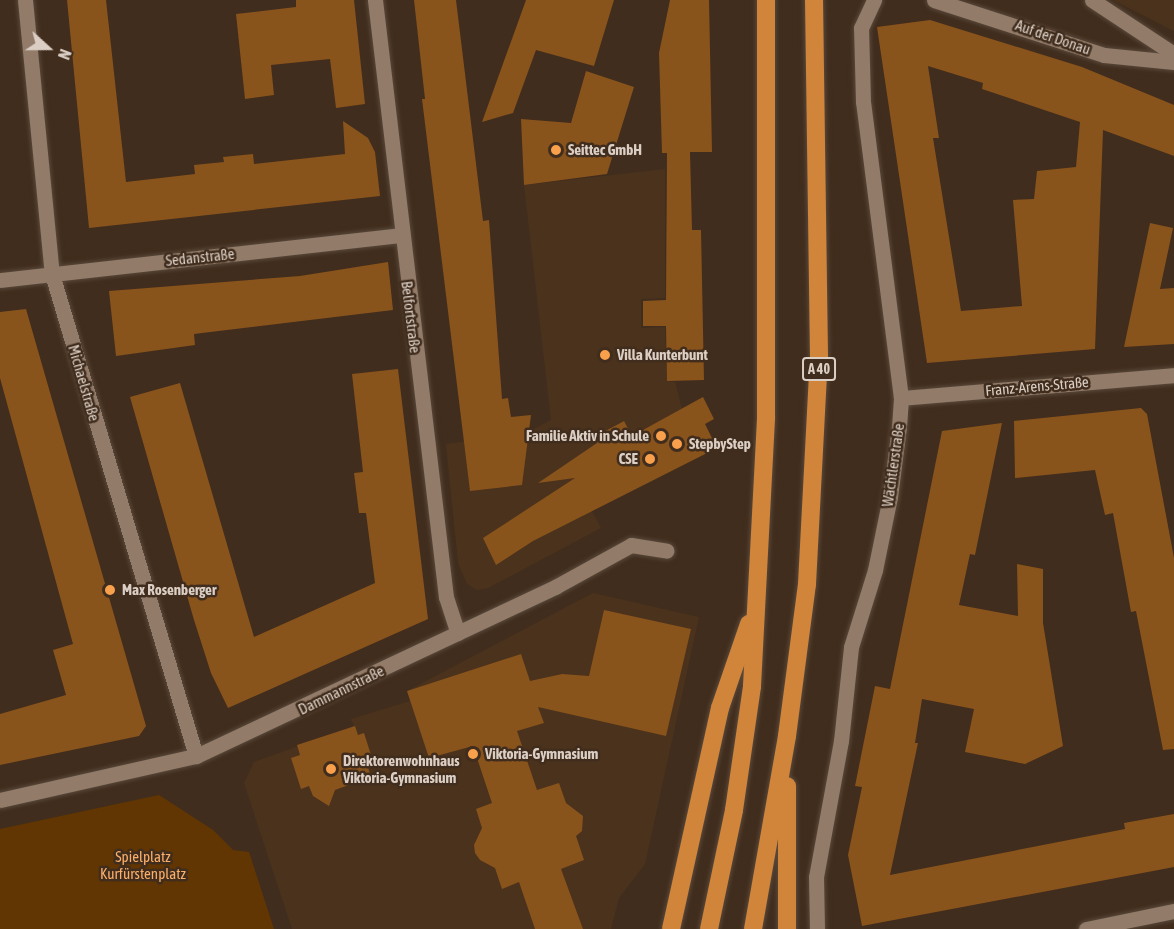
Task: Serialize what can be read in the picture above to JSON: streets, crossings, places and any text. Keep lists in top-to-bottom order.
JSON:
{
  "streets": {
    "highway": ["A 40"],
    "street": [
      "Auf der Donau",
      "Sedanstraße",
      "Belfortstraße",
      "Michaelstraße",
      "Franz-Arens-Straße",
      "Wächtlerstraße",
      "Dammannstraße"
    ]
  },
  "crossings": [
    ["Sedanstraße", "Belfortstraße"],
    ["Sedanstraße", "Michaelstraße"],
    ["Belfortstraße", "Dammannstraße"],
    ["Michaelstraße", "Dammannstraße"],
    ["Franz-Arens-Straße", "Wächtlerstraße"]
  ],
  "parks": ["Spielplatz Kurfürstenplatz"],
  "places": [
    "Seittec GmbH",
    "Villa Kunterbunt",
    "Familie Aktiv in Schule",
    "StepbyStep",
    "CSE",
    "Max Rosenberger",
    "Viktoria-Gymnasium",
    "Direktorenwohnhaus Viktoria-Gymnasium"
  ],
  "north": "right"
}
